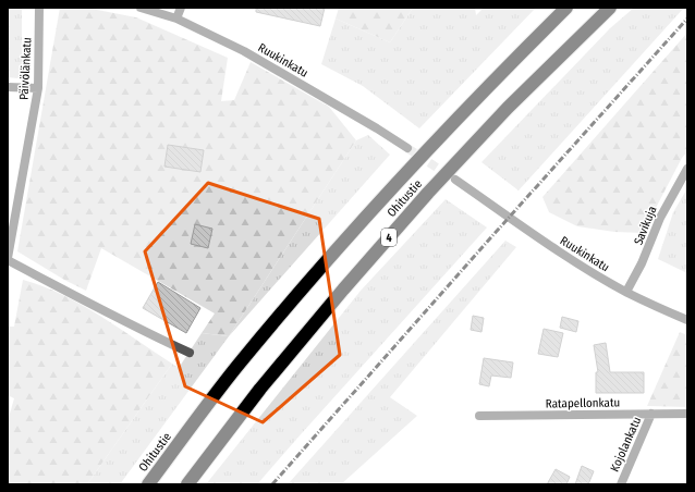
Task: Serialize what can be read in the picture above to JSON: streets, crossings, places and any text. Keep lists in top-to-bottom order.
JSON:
{
  "streets": {
    "highway": ["Ohitustie", "4"],
    "street": [
      "Ruukinkatu",
      "Päivölänkatu",
      "Savikuja",
      "Ratapellonkatu",
      "Kojolankatu"
    ]
  },
  "crossings": [
    ["Ruukinkatu", "Savikuja"],
    ["Ratapellonkatu", "Kojolankatu"]
  ]
}
